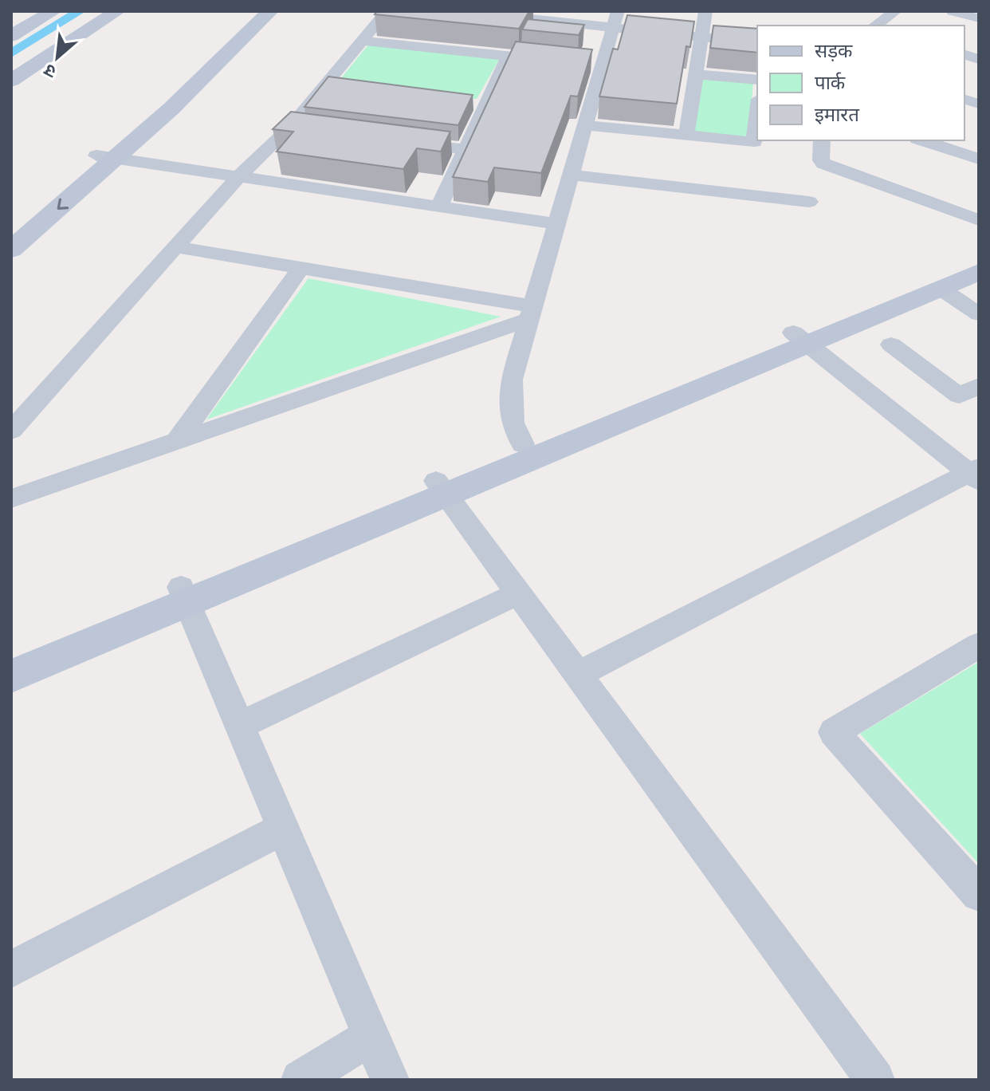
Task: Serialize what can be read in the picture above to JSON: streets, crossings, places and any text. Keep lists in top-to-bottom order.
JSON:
{
  "legend": ["सड़क", "पार्क", "इमारत"],
  "north": "bottom left"
}
